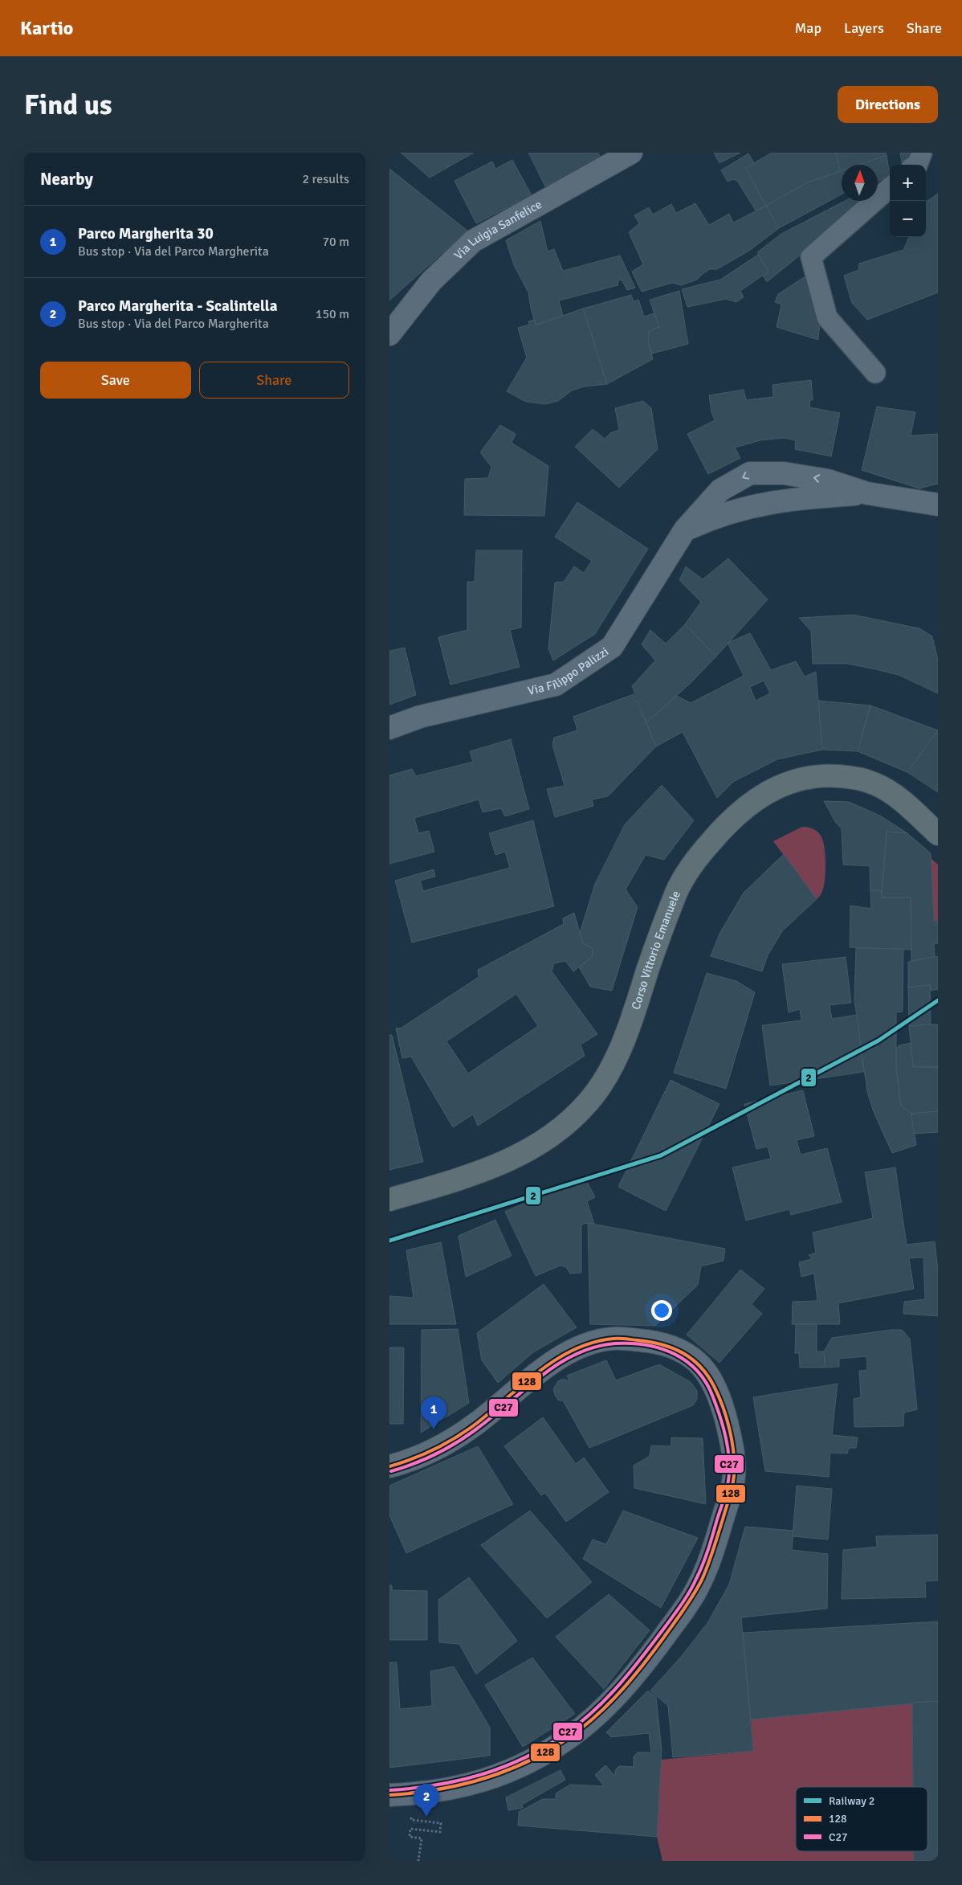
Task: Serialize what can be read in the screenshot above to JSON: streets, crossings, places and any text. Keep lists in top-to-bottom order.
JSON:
{
  "streets": {
    "main road": ["Corso Vittorio Emanuele"],
    "street": ["Via Luigia Sanfelice", "Via Filippo Palizzi"]
  },
  "lines": ["rail line 2", "transit line 128", "transit line C27"],
  "legend": ["Railway 2", "128", "C27"],
  "north": "top",
  "page": {
    "header": "Kartio",
    "nav": ["Map", "Layers", "Share"],
    "buttons": [
      "Directions",
      ["Save", "Share"]
    ],
    "title": "Find us",
    "heading": ["Nearby", "2 results"],
    "map_buttons": ["+", "−"],
    "list": [
      {
        "mark": "1",
        "name": "Parco Margherita 30",
        "note": "Bus stop · Via del Parco Margherita",
        "value": "70 m"
      },
      {
        "mark": "2",
        "name": "Parco Margherita - Scalintella",
        "note": "Bus stop · Via del Parco Margherita",
        "value": "150 m"
      }
    ],
    "pins": ["1", "2"]
  }
}
